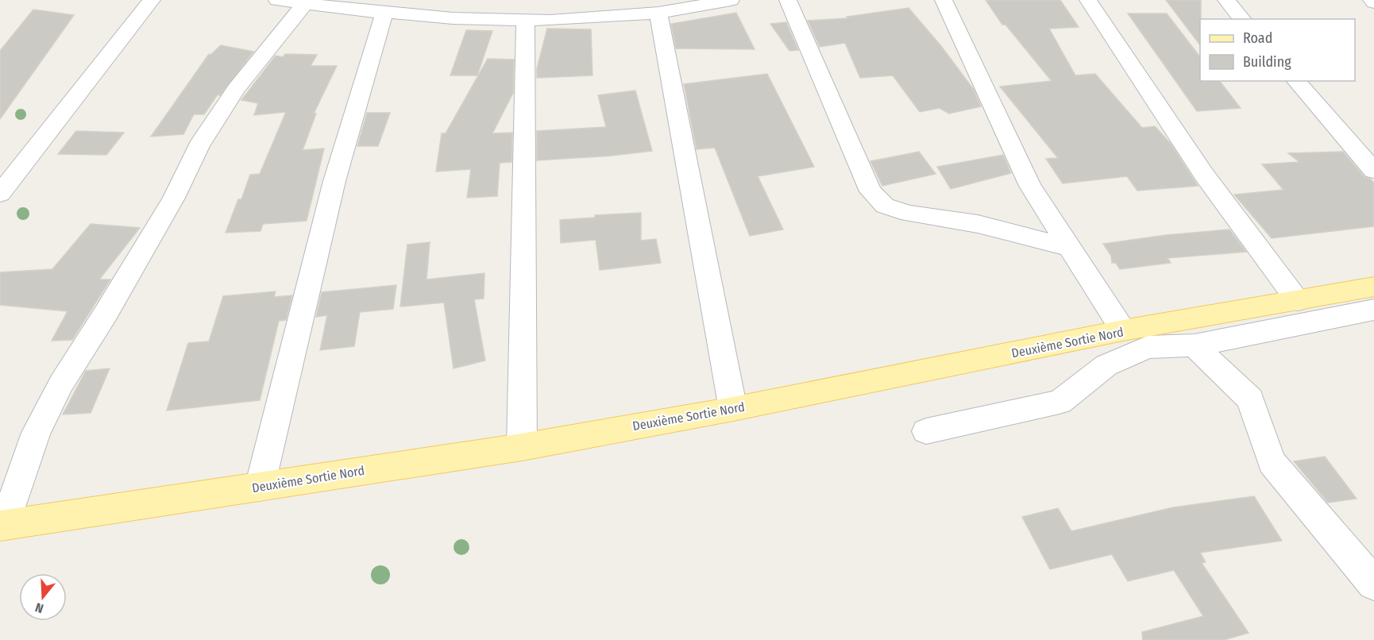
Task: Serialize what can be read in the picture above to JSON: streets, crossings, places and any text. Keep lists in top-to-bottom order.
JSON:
{
  "streets": {
    "main road": ["Deuxième Sortie Nord"]
  },
  "legend": ["Road", "Building"],
  "north": "bottom"
}
